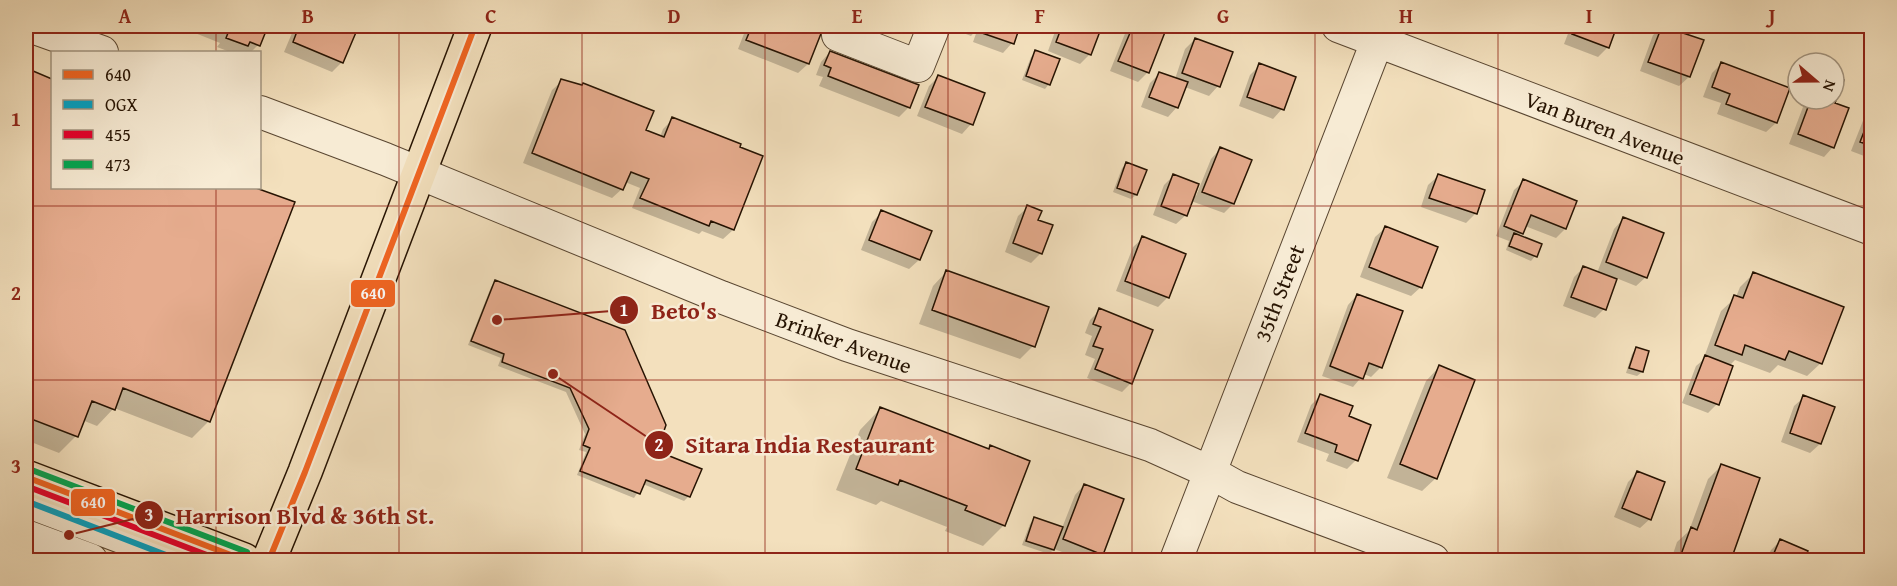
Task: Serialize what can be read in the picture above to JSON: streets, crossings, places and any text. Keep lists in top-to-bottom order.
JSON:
{
  "streets": {
    "street": ["Van Buren Avenue", "35th Street", "Brinker Avenue"]
  },
  "crossings": [
    ["Van Buren Avenue", "35th Street"],
    ["35th Street", "Brinker Avenue"]
  ],
  "places": ["Beto's", "Sitara India Restaurant", "Harrison Blvd & 36th St."],
  "lines": [
    "transit line 640",
    "transit line 473",
    "transit line 455",
    "transit line OGX"
  ],
  "legend": [
    "640",
    "OGX",
    "455",
    "473"
  ],
  "north": "right",
  "grid": {
    "columns": [
      "A",
      "B",
      "C",
      "D",
      "E",
      "F",
      "G",
      "H",
      "I",
      "J"
    ],
    "rows": ["1", "2", "3"]
  }
}
